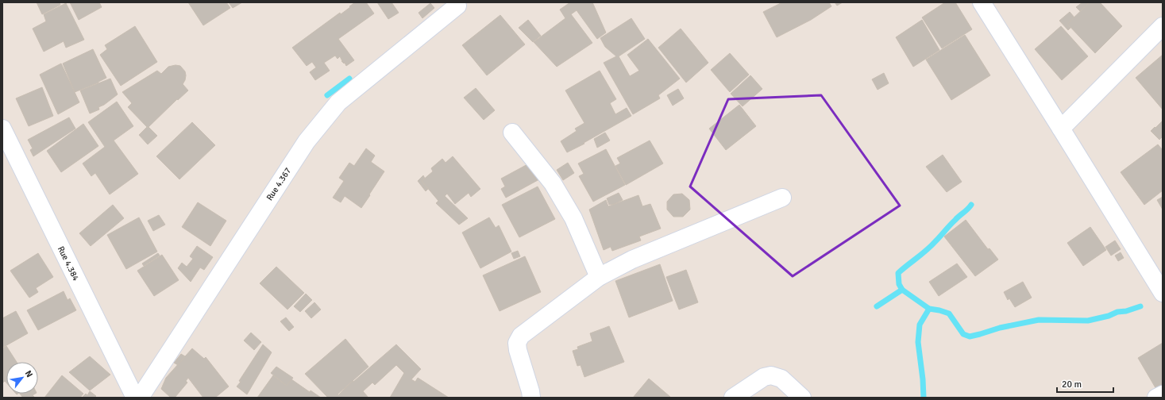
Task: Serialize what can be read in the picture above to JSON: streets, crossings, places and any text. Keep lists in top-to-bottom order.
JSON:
{
  "streets": {
    "street": ["Rue 4.367", "Rue 4.384"]
  },
  "scale_bar": "20 m",
  "north": "top right"
}
